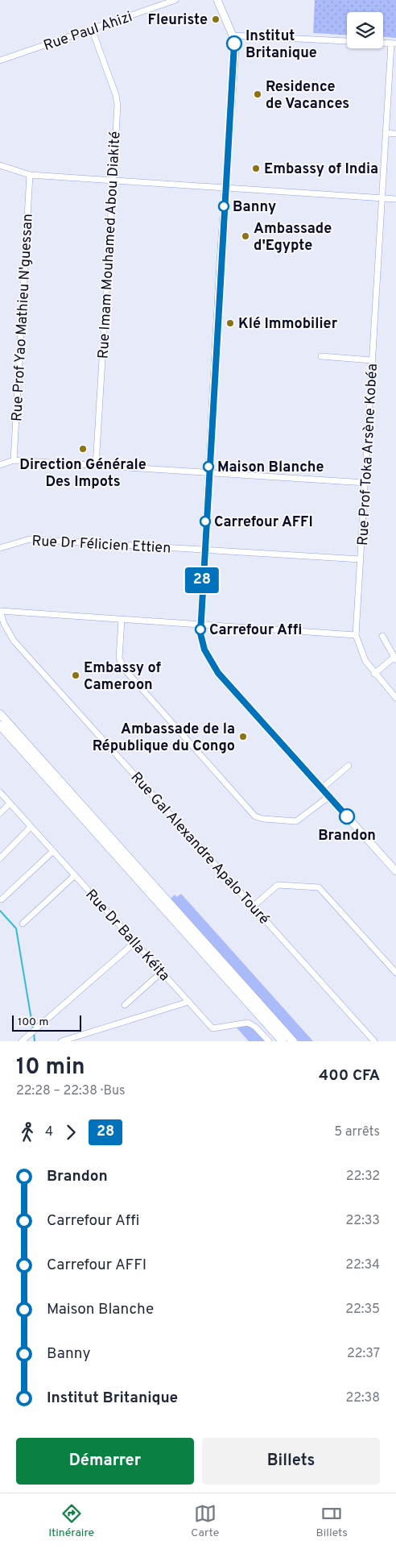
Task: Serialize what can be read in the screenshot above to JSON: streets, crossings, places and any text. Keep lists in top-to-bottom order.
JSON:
{
  "streets": {
    "street": [
      "Rue Paul Ahizi",
      "Rue Imam Mouhamed Abou Diakité",
      "Rue Prof Yao Mathieu N'guessan",
      "Rue Prof Toka Arsène Kobéa",
      "Rue Dr Félicien Ettien",
      "Rue Gal Alexandre Apalo Touré",
      "Rue Dr Balla Kéita"
    ]
  },
  "crossings": [
    ["Rue Paul Ahizi", "Rue Imam Mouhamed Abou Diakité"],
    ["Rue Prof Toka Arsène Kobéa", "Rue Dr Félicien Ettien"]
  ],
  "places": [
    "Fleuriste",
    "Institut Britanique",
    "Residence de Vacances",
    "Embassy of India",
    "Banny",
    "Ambassade d'Egypte",
    "Klé Immobilier",
    "Direction Générale Des Impots",
    "Maison Blanche",
    "Carrefour AFFI",
    "Carrefour Affi",
    "Embassy of Cameroon",
    "Ambassade de la République du Congo",
    "Brandon"
  ],
  "lines": ["bus line 28"],
  "scale_bar": "100 m",
  "page": {
    "on_map": "28",
    "scale": "100 m",
    "heading": ["10 min", "22:28 – 22:38 · Bus", "400 CFA"],
    "legs": ["4", "28", "5 arrêts"],
    "list": [
      {
        "name": "Brandon",
        "value": "22:32"
      },
      {
        "name": "Carrefour Affi",
        "value": "22:33"
      },
      {
        "name": "Carrefour AFFI",
        "value": "22:34"
      },
      {
        "name": "Maison Blanche",
        "value": "22:35"
      },
      {
        "name": "Banny",
        "value": "22:37"
      },
      {
        "name": "Institut Britanique",
        "value": "22:38"
      }
    ],
    "buttons": ["Démarrer", "Billets"],
    "tabs": ["Itinéraire", "Carte", "Billets"]
  }
}
